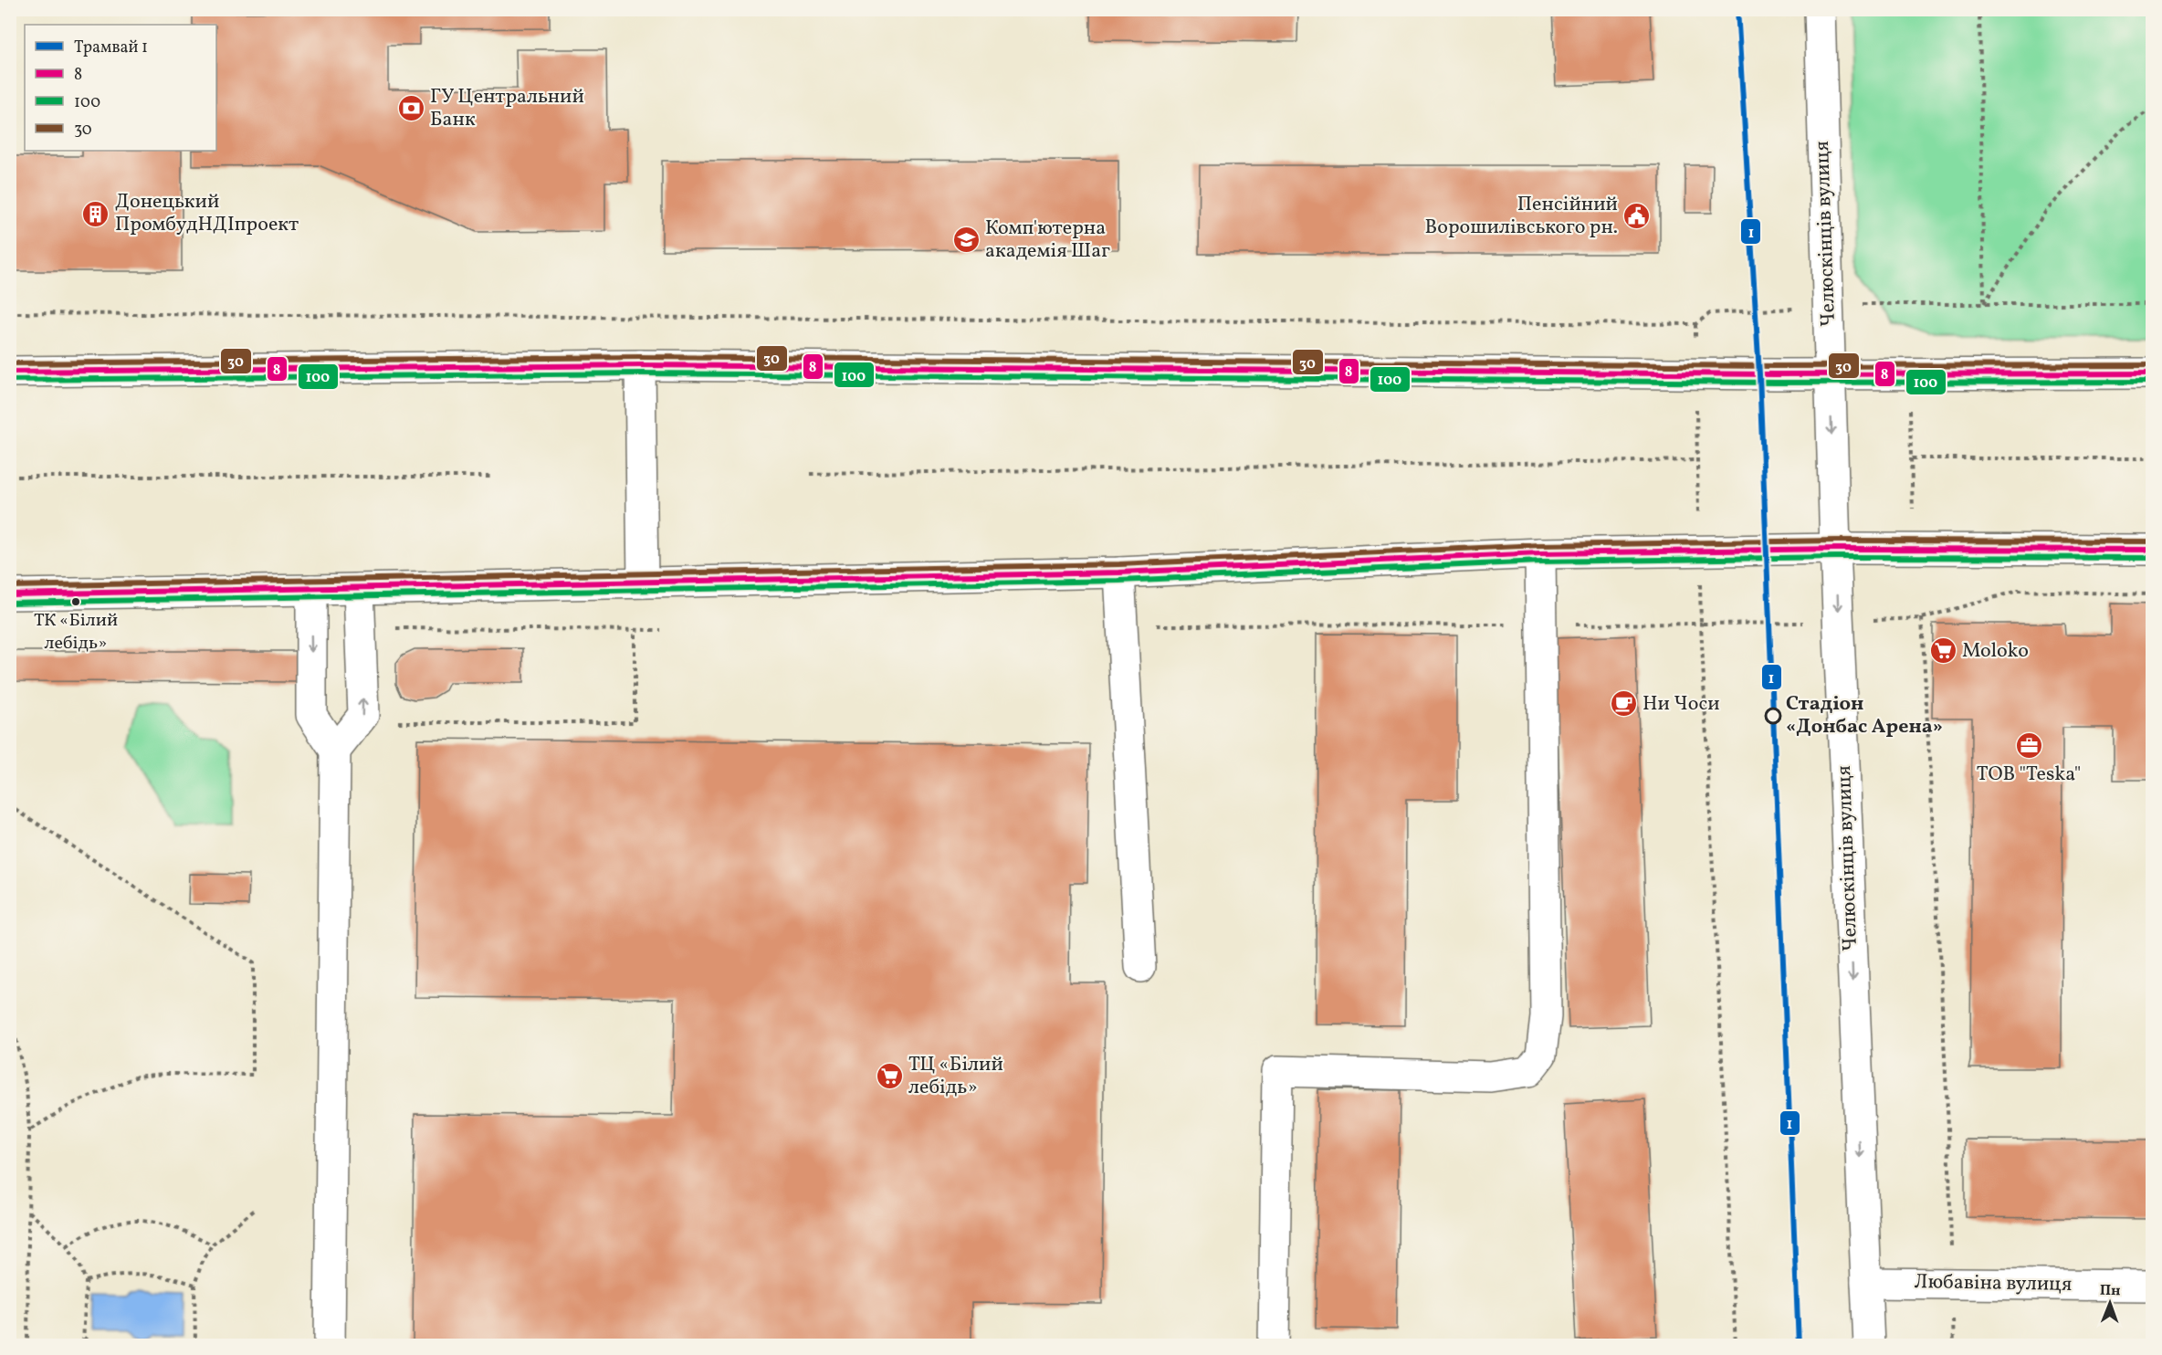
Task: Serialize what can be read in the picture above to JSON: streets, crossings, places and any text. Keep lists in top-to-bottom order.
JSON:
{
  "streets": {
    "main road": ["Челюскінців вулиця", "Любавіна вулиця"]
  },
  "crossings": [
    ["Челюскінців вулиця", "Любавіна вулиця"]
  ],
  "one_way": ["Челюскінців вулиця"],
  "places": {
    "bank": ["ГУ Центральний Банк"],
    "building": ["Донецький ПромбудНДІпроект"],
    "public building": ["Пенсійний Ворошилівського рн."],
    "school or university": ["Комп'ютерна академія Шаг"],
    "other": ["ТК «Білий лебідь»", "Стадіон «Донбас Арена»"],
    "supermarket": ["Moloko", "ТЦ «Білий лебідь»"],
    "cafe": ["Ни Чоси"],
    "office": ["ТОВ \"Teska\""]
  },
  "lines": [
    "tram line 1",
    "transit line 30",
    "transit line 8",
    "transit line 100"
  ],
  "legend": [
    "Трамвай 1",
    "8",
    "100",
    "30"
  ],
  "north": "top"
}
